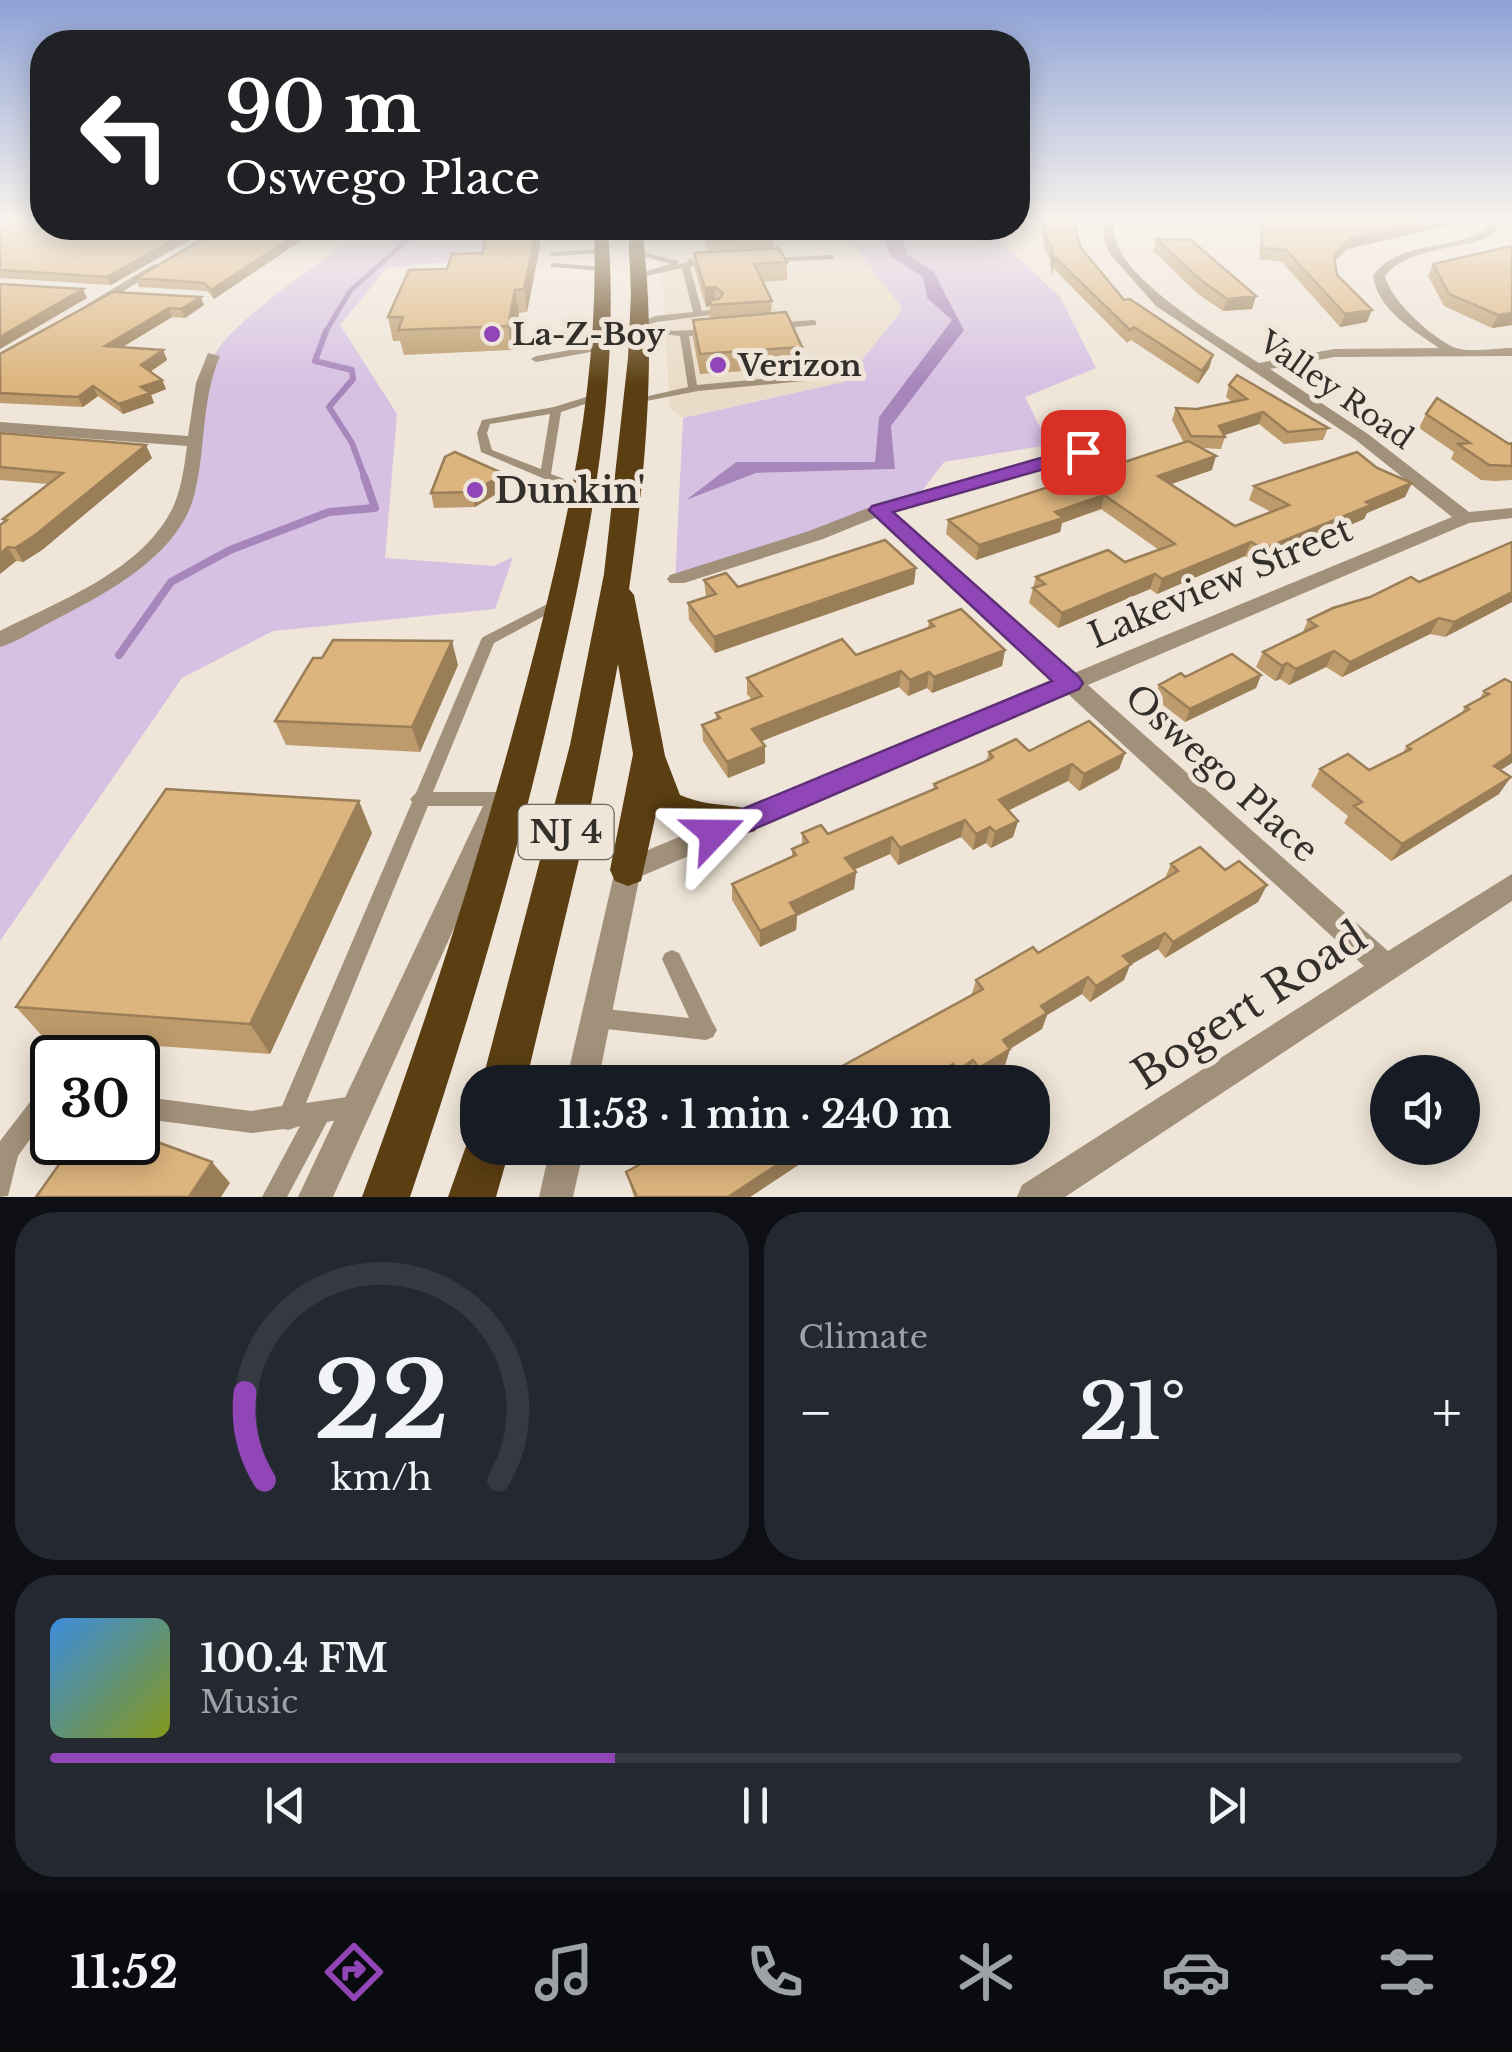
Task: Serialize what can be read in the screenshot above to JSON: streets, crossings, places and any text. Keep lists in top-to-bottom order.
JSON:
{
  "streets": {
    "highway": ["NJ 4"],
    "street": [
      "Valley Road",
      "Lakeview Street",
      "Oswego Place",
      "Bogert Road"
    ]
  },
  "crossings": [
    ["Valley Road", "Lakeview Street"],
    ["Lakeview Street", "Oswego Place"],
    ["Oswego Place", "Bogert Road"]
  ],
  "places": ["La-Z-Boy", "Verizon", "Dunkin'"],
  "page": {
    "turn": ["90 m", "Oswego Place"],
    "limit": "30",
    "trip": "11:53 · 1 min · 240 m",
    "tile": "Climate",
    "heat": ["−", "21°", "+"],
    "song": ["100.4 FM", "Music"],
    "tabs": "11:52",
    "gauge": ["22", "km/h"]
  }
}
